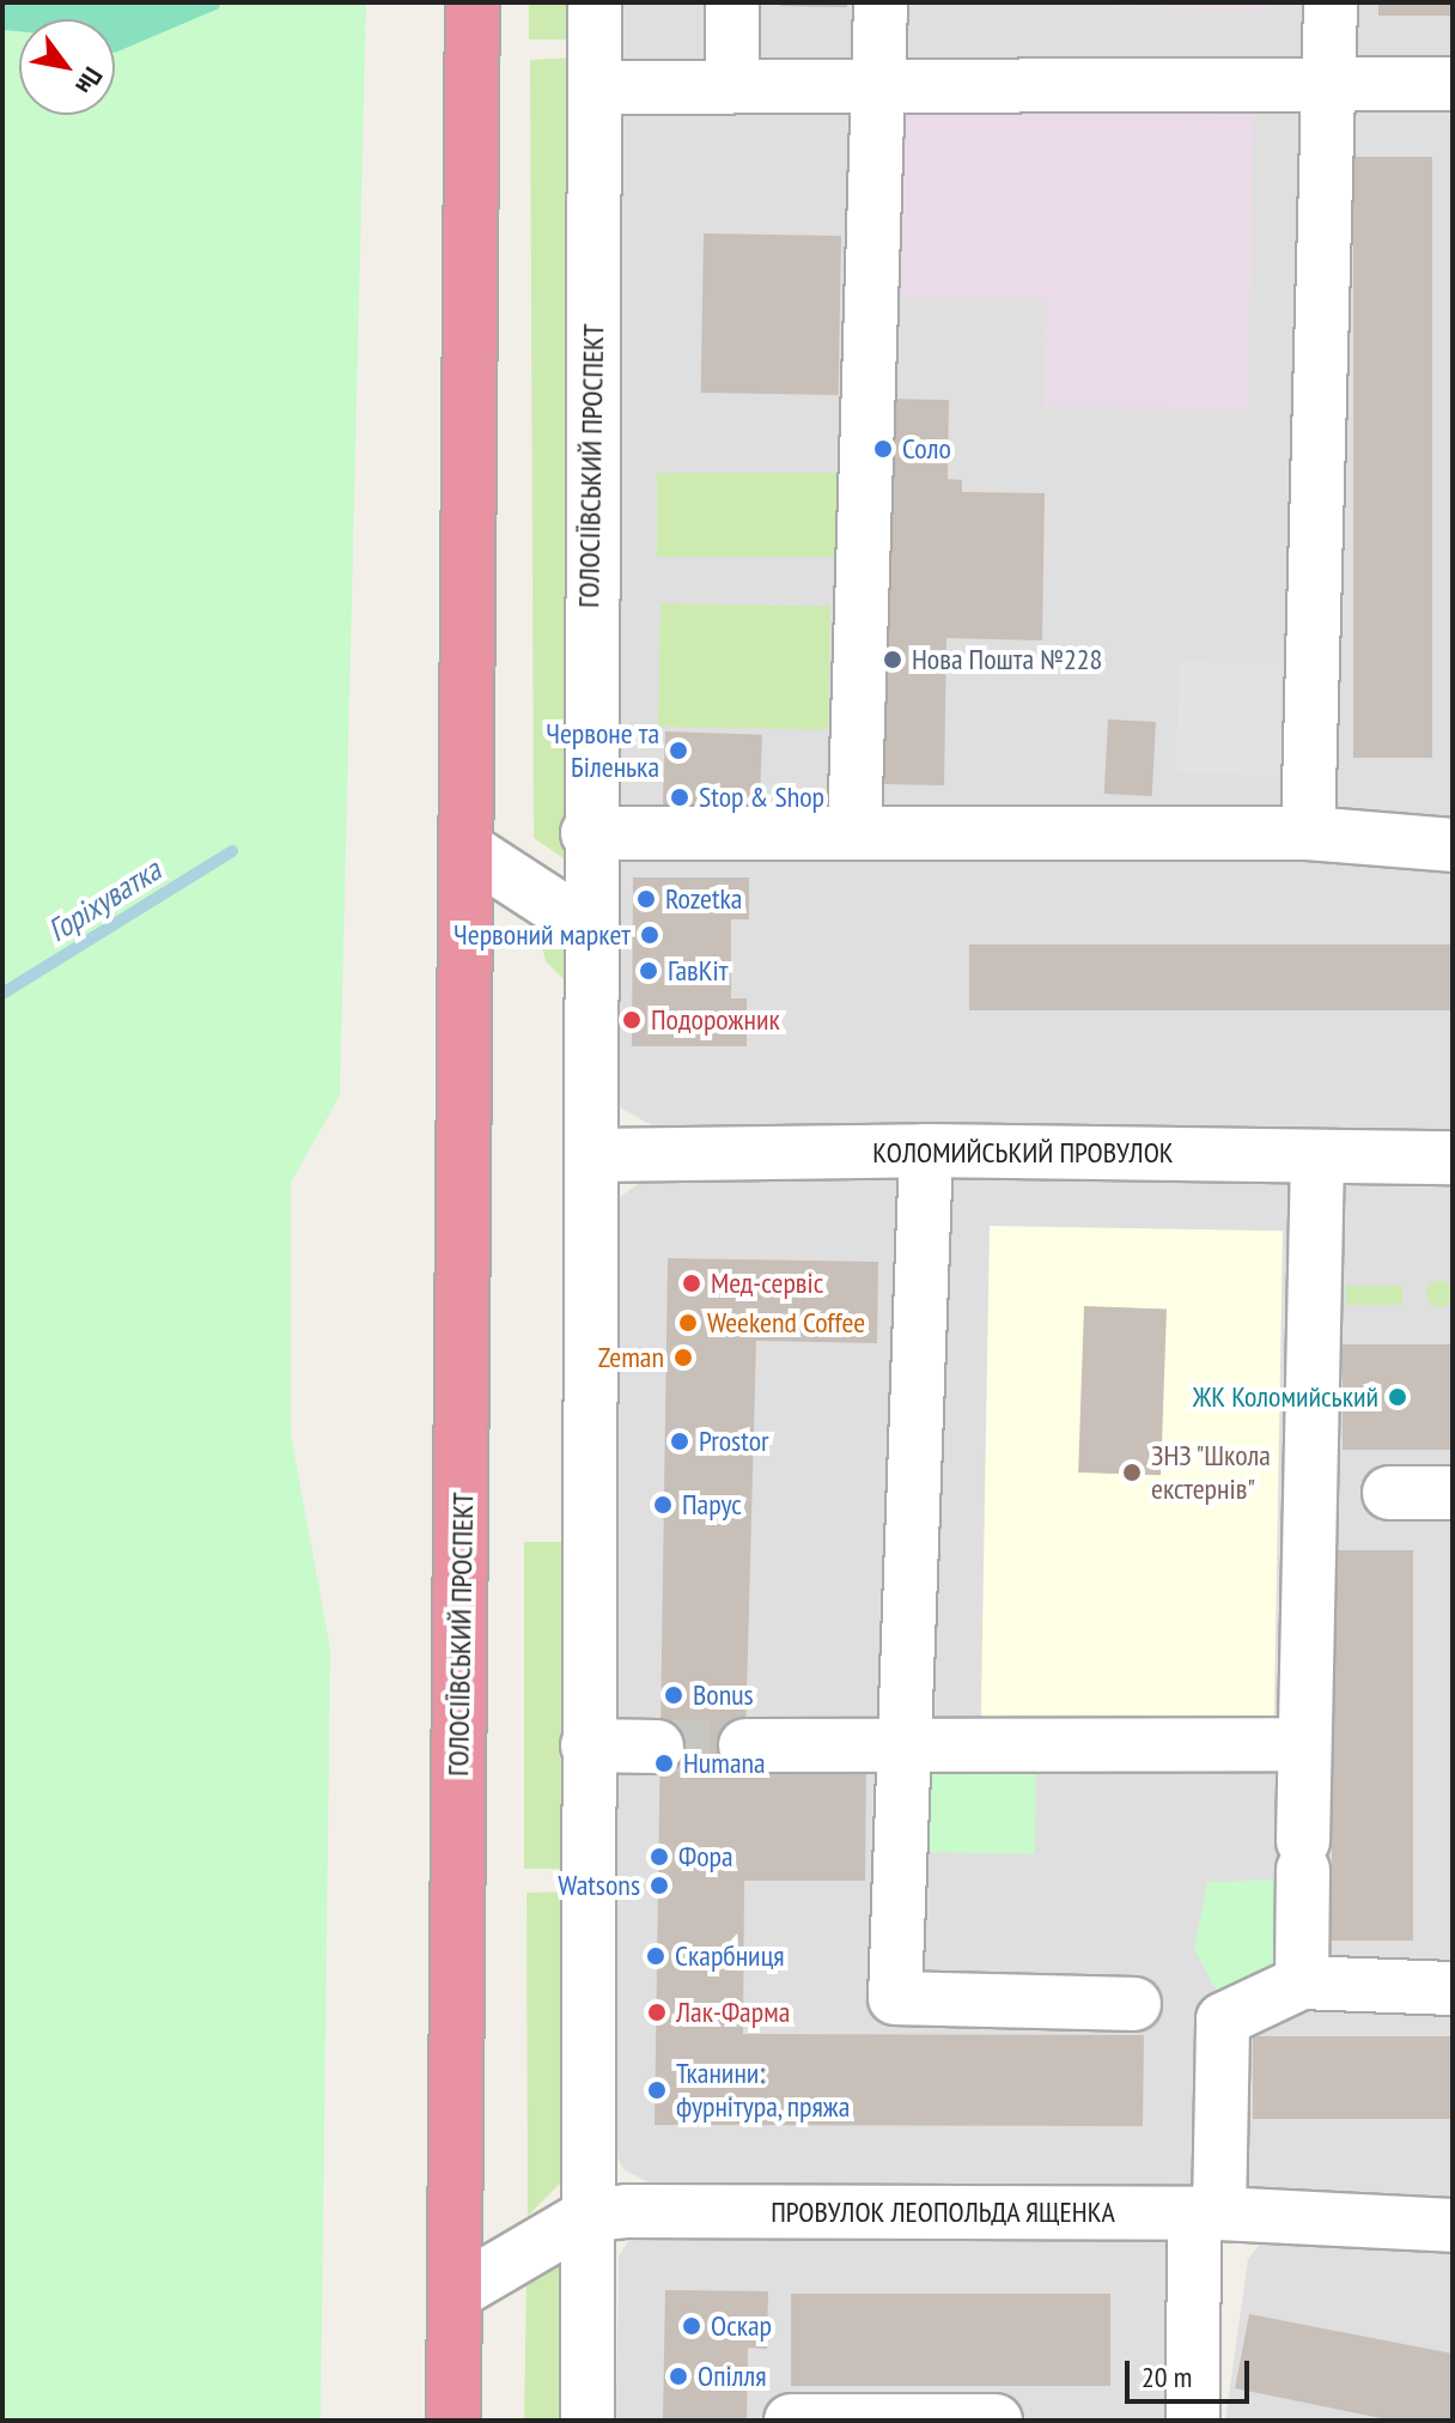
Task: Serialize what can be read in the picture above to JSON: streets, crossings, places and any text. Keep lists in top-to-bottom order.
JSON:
{
  "streets": {
    "highway": ["ГОЛОСІЇВСЬКИЙ ПРОСПЕКТ"],
    "street": ["КОЛОМИЙСЬКИЙ ПРОВУЛОК", "ПРОВУЛОК ЛЕОПОЛЬДА ЯЩЕНКА"]
  },
  "crossings": [
    ["ГОЛОСІЇВСЬКИЙ ПРОСПЕКТ", "КОЛОМИЙСЬКИЙ ПРОВУЛОК"],
    ["ГОЛОСІЇВСЬКИЙ ПРОСПЕКТ", "ПРОВУЛОК ЛЕОПОЛЬДА ЯЩЕНКА"]
  ],
  "water": ["Горіхуватка"],
  "places": [
    "Соло",
    "Нова Пошта №228",
    "Червоне та Біленька",
    "Stop & Shop",
    "Rozetka",
    "Червоний маркет",
    "ГавКіт",
    "Подорожник",
    "Мед-сервіс",
    "Weekend Coffee",
    "Zeman",
    "ЖК Коломийський",
    "Prostor",
    "ЗНЗ \"Школа екстернів\"",
    "Парус",
    "Bonus",
    "Humana",
    "Фора",
    "Watsons",
    "Скарбниця",
    "Лак-Фарма",
    "Тканини: фурнітура, пряжа",
    "Оскар",
    "Опілля"
  ],
  "scale_bar": "20 m",
  "north": "bottom right"
}
